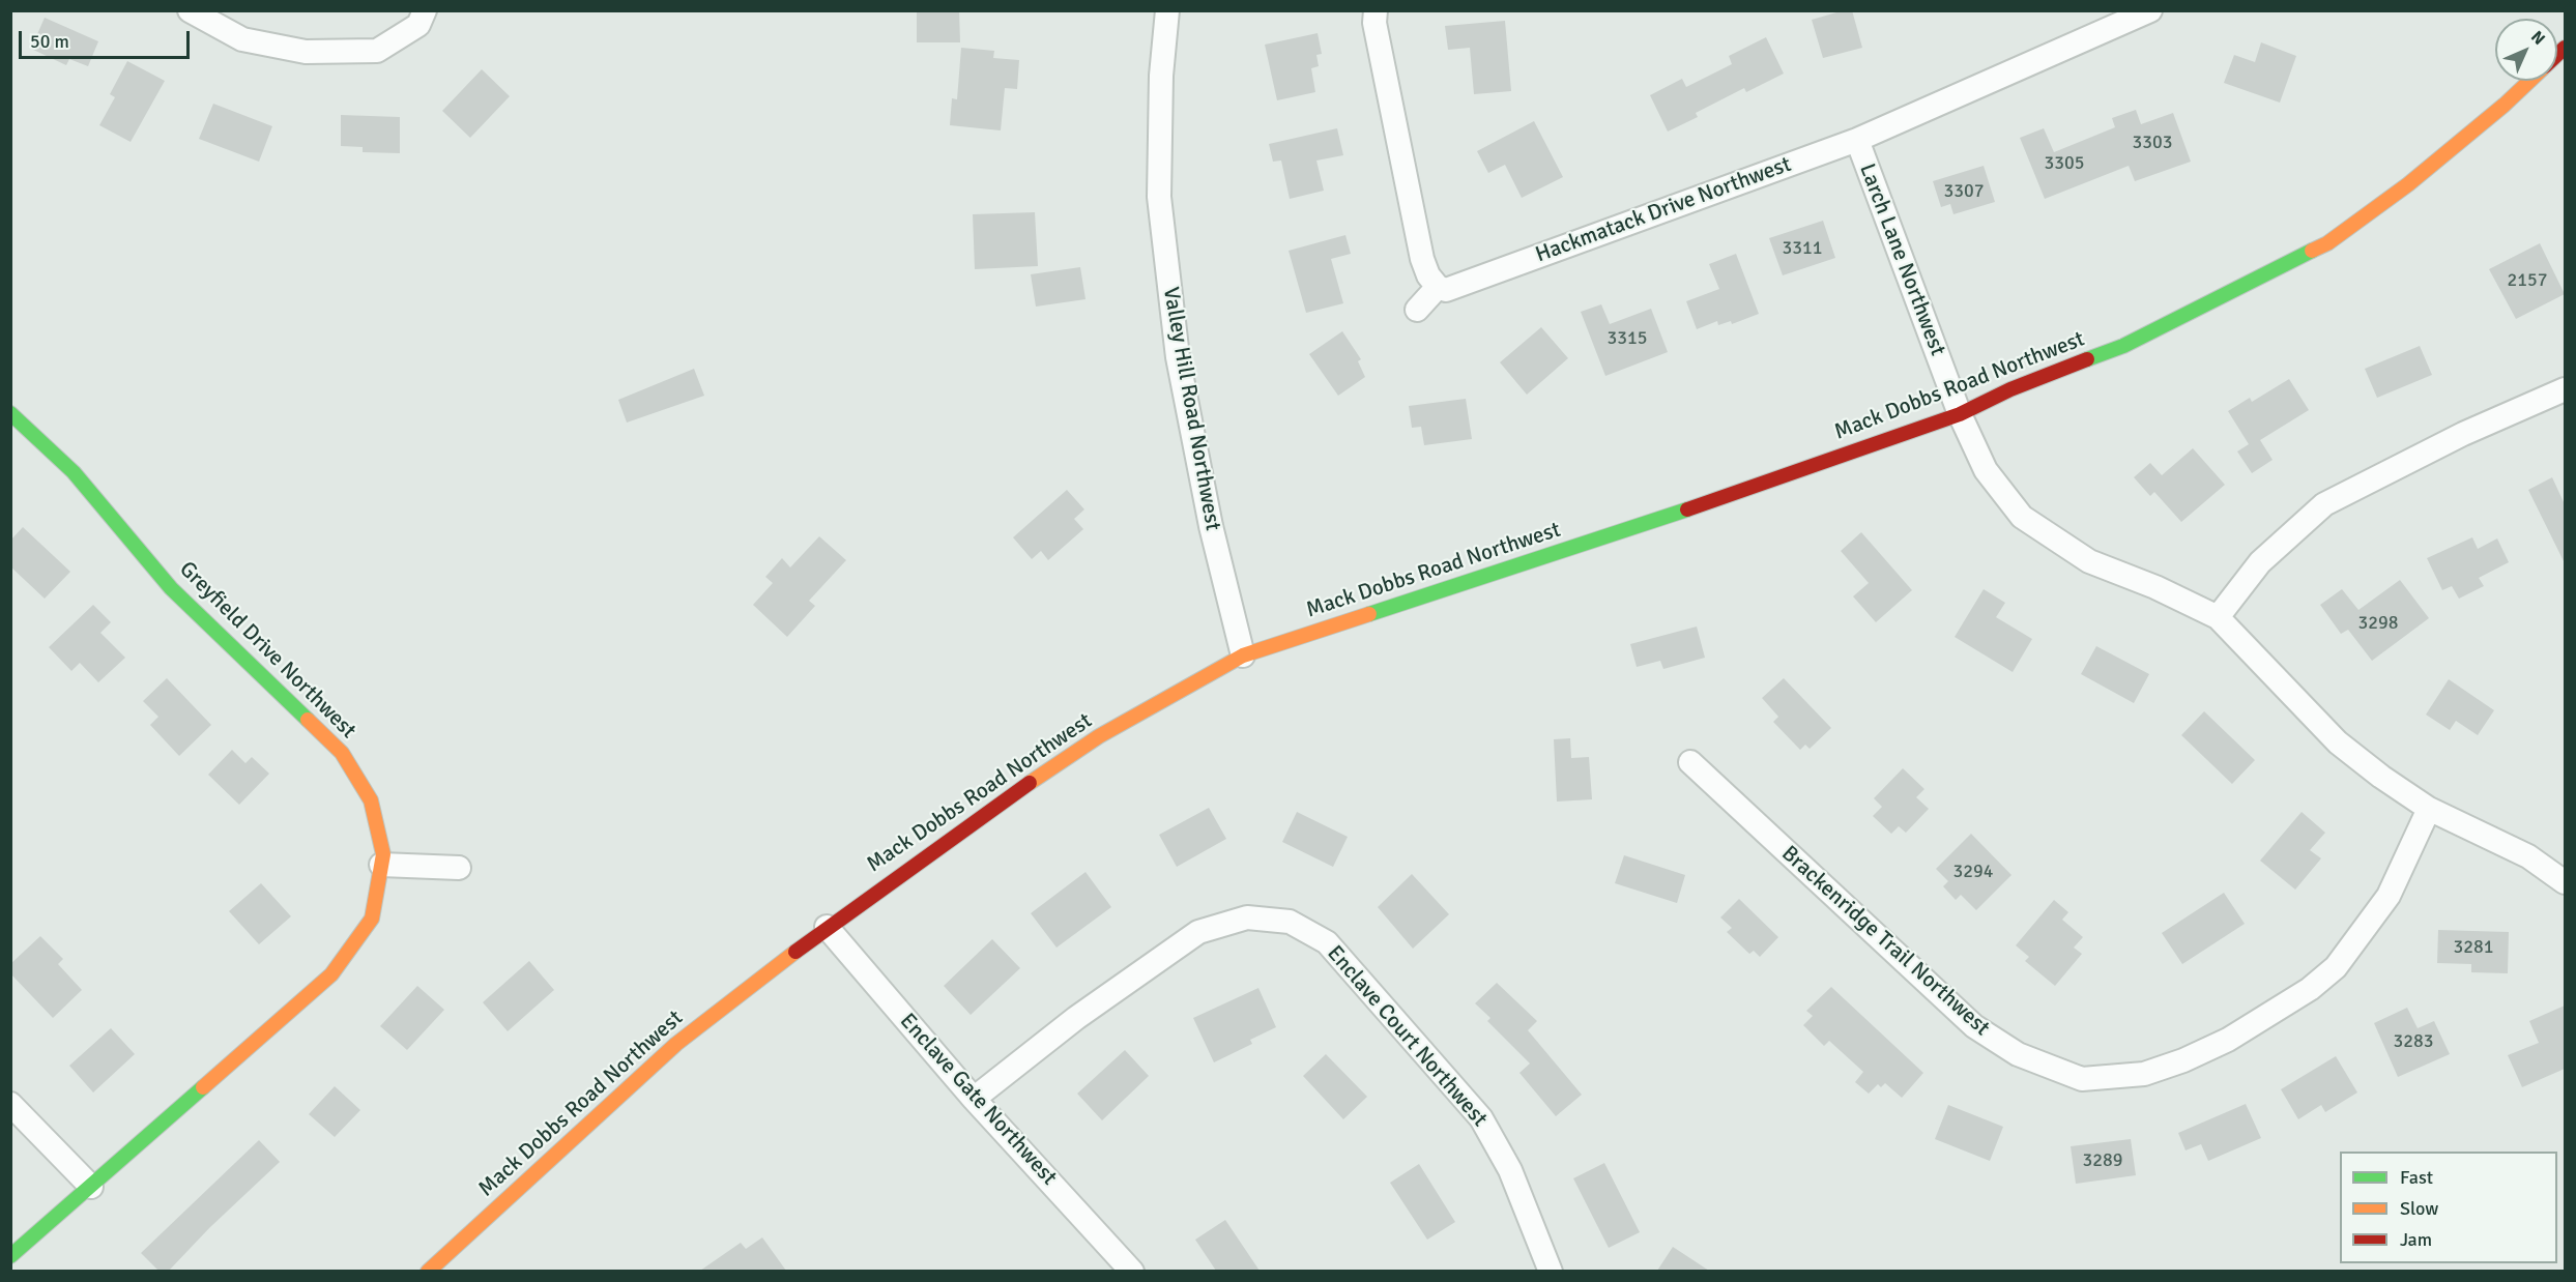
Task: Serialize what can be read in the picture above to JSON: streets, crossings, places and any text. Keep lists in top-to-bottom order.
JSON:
{
  "streets": {
    "street": [
      "Hackmatack Drive Northwest",
      "Larch Lane Northwest",
      "Mack Dobbs Road Northwest",
      "Valley Hill Road Northwest",
      "Greyfield Drive Northwest",
      "Brackenridge Trail Northwest",
      "Enclave Court Northwest",
      "Enclave Gate Northwest"
    ]
  },
  "crossings": [
    ["Hackmatack Drive Northwest", "Larch Lane Northwest"],
    ["Larch Lane Northwest", "Mack Dobbs Road Northwest"],
    ["Larch Lane Northwest", "Brackenridge Trail Northwest"],
    ["Mack Dobbs Road Northwest", "Valley Hill Road Northwest"],
    ["Mack Dobbs Road Northwest", "Enclave Gate Northwest"],
    ["Enclave Court Northwest", "Enclave Gate Northwest"]
  ],
  "house_numbers": [
    "3303",
    "3305",
    "3307",
    "3311",
    "2157",
    "3315",
    "3298",
    "3294",
    "3281",
    "3283",
    "3289"
  ],
  "legend": ["Fast", "Slow", "Jam"],
  "scale_bar": "50 m",
  "north": "top right"
}
